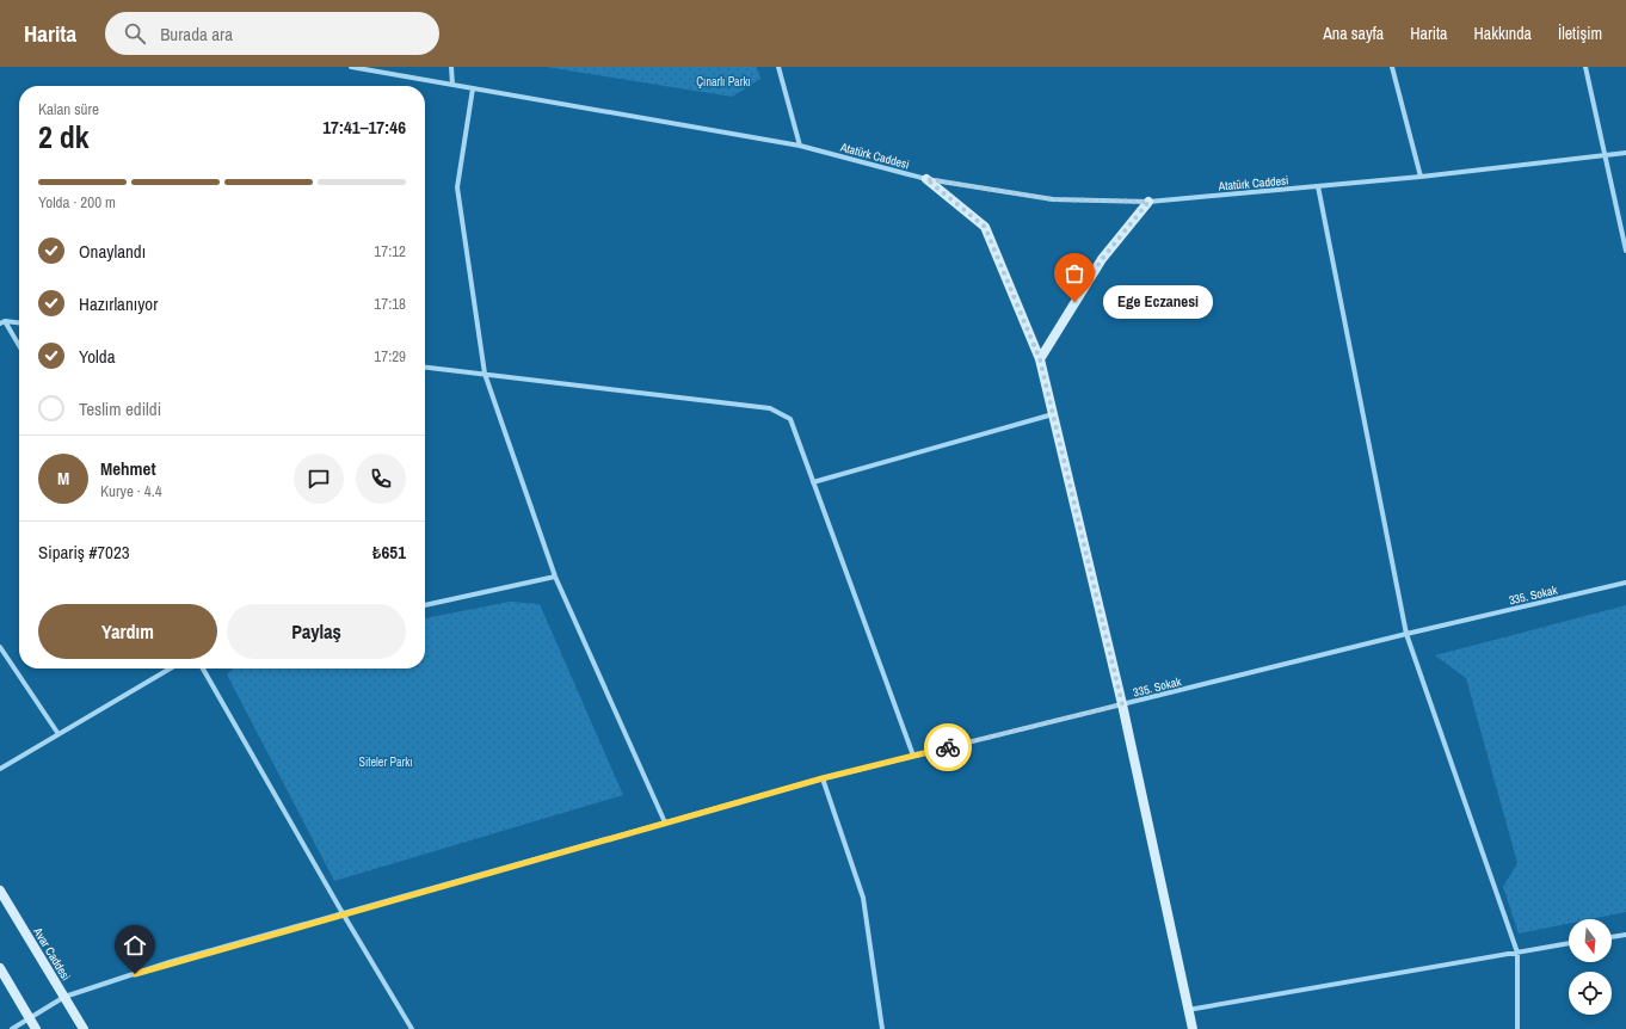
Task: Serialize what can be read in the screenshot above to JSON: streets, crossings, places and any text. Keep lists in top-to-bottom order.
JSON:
{
  "streets": {
    "street": ["Atatürk Caddesi", "335. Sokak", "Avar Caddesi"]
  },
  "crossings": [
    ["335. Sokak", "Avar Caddesi"]
  ],
  "parks": ["Çınarlı Parkı", "Siteler Parkı"],
  "places": ["Ege Eczanesi"],
  "north": "bottom",
  "page": {
    "header": "Harita",
    "search": "Burada ara",
    "nav": [
      "Ana sayfa",
      "Harita",
      "Hakkında",
      "İletişim"
    ],
    "heading": ["2 dk", "Kalan süre", "17:41–17:46"],
    "panel": [
      "Mehmet",
      "Kurye · 4.4",
      "Sipariş #7023",
      "₺651"
    ],
    "bar": "Yolda · 200 m",
    "list": [
      ["Onaylandı", "17:12"],
      ["Hazırlanıyor", "17:18"],
      ["Yolda", "17:29"],
      "Teslim edildi"
    ],
    "bubble": "Ege Eczanesi",
    "round": "M",
    "buttons": ["Yardım", "Paylaş"]
  }
}
